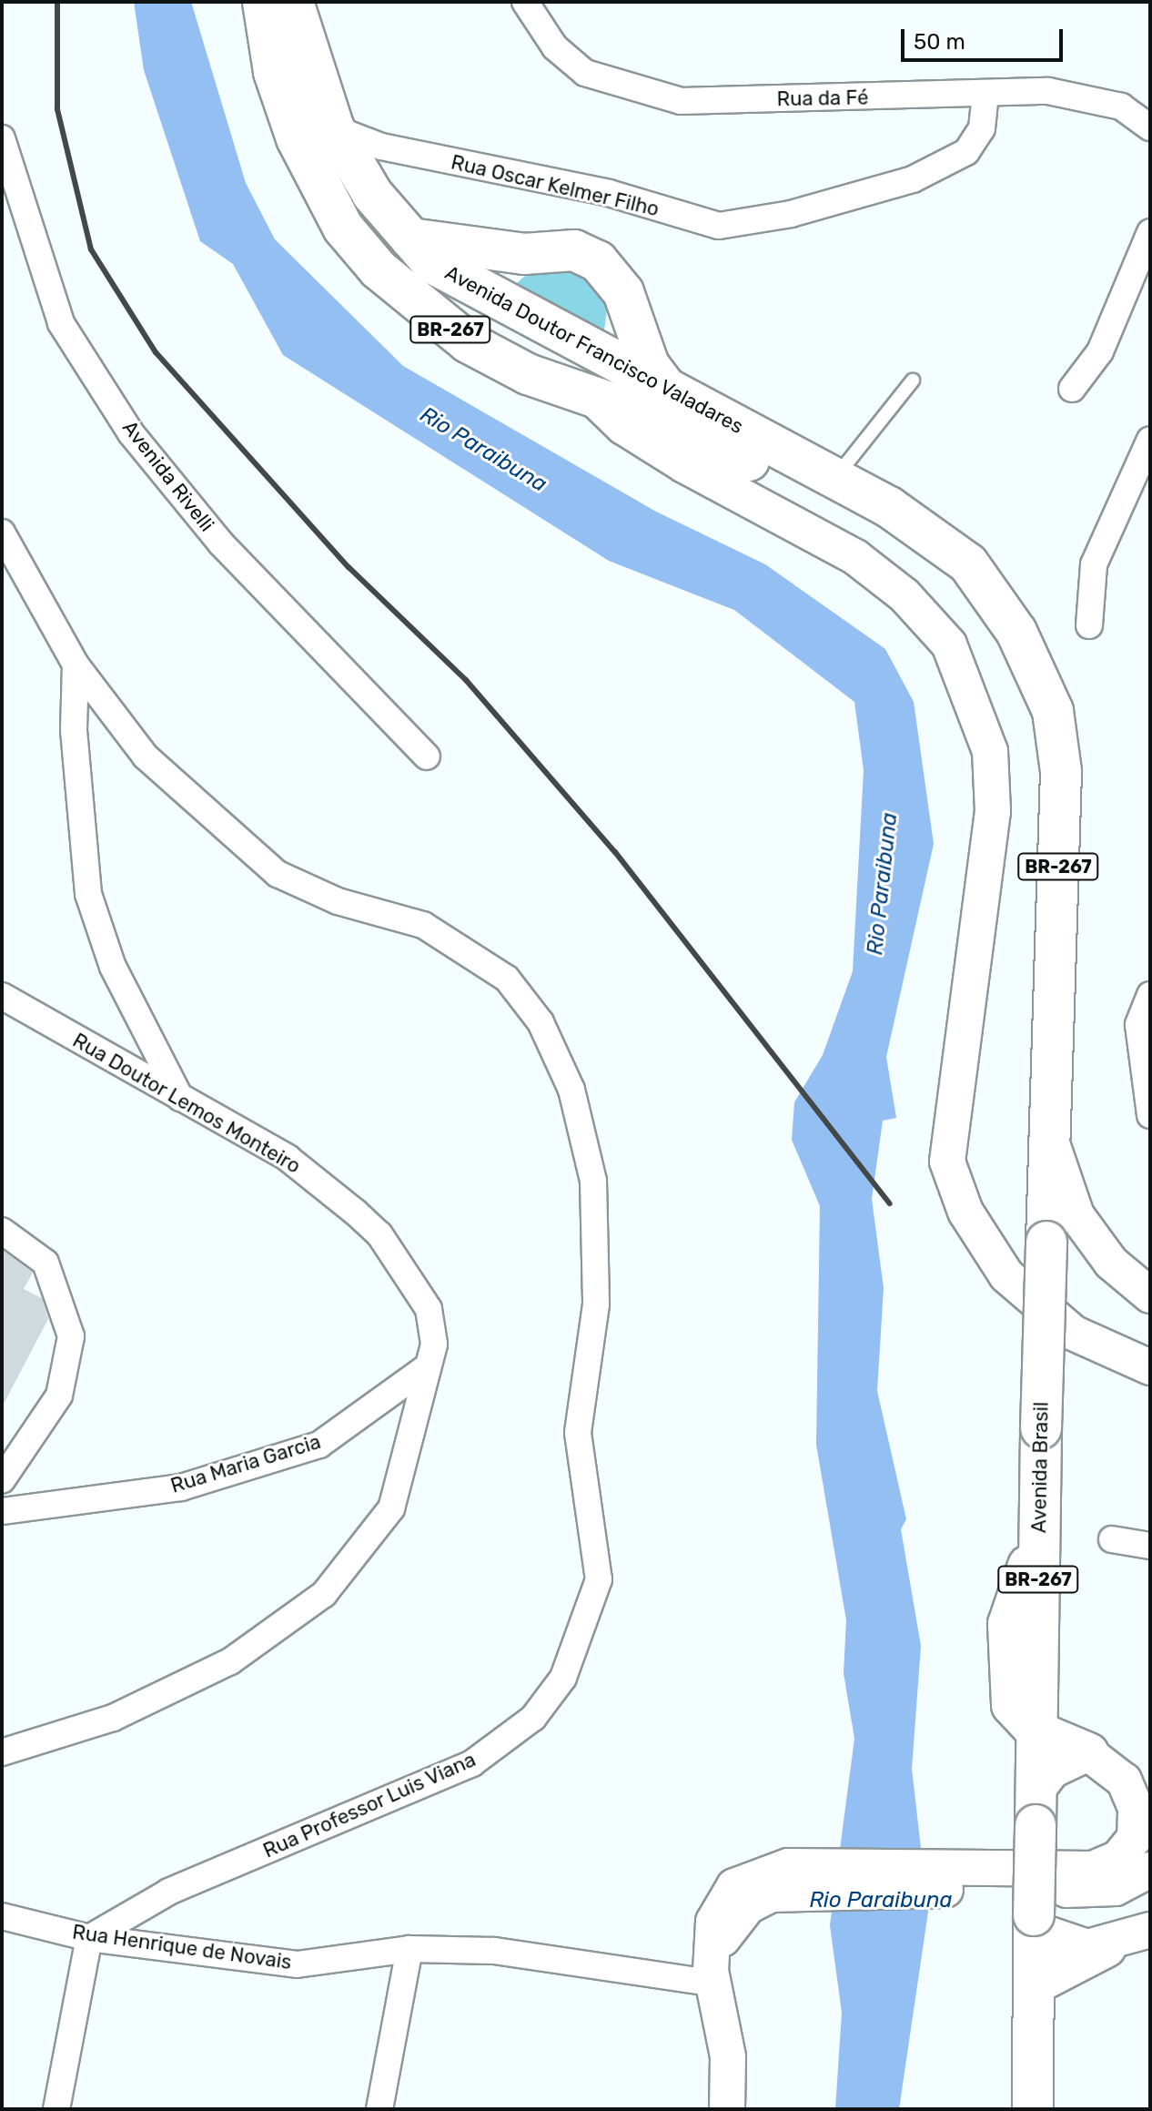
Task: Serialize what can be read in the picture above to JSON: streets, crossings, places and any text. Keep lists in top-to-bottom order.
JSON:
{
  "streets": {
    "highway": ["BR-267", "Avenida Doutor Francisco Valadares", "Avenida Brasil"],
    "street": [
      "Rua da Fé",
      "Rua Oscar Kelmer Filho",
      "Avenida Rivelli",
      "Rua Doutor Lemos Monteiro",
      "Rua Maria Garcia",
      "Rua Professor Luis Viana",
      "Rua Henrique de Novais"
    ]
  },
  "crossings": [
    ["Rua da Fé", "Rua Oscar Kelmer Filho"],
    ["Rua Oscar Kelmer Filho", "Avenida Doutor Francisco Valadares"],
    ["BR-267", "Avenida Doutor Francisco Valadares"],
    ["Avenida Doutor Francisco Valadares", "Avenida Brasil"],
    ["Rua Doutor Lemos Monteiro", "Rua Maria Garcia"],
    ["Rua Professor Luis Viana", "Rua Henrique de Novais"]
  ],
  "water": ["Rio Paraibuna"],
  "scale_bar": "50 m"
}
